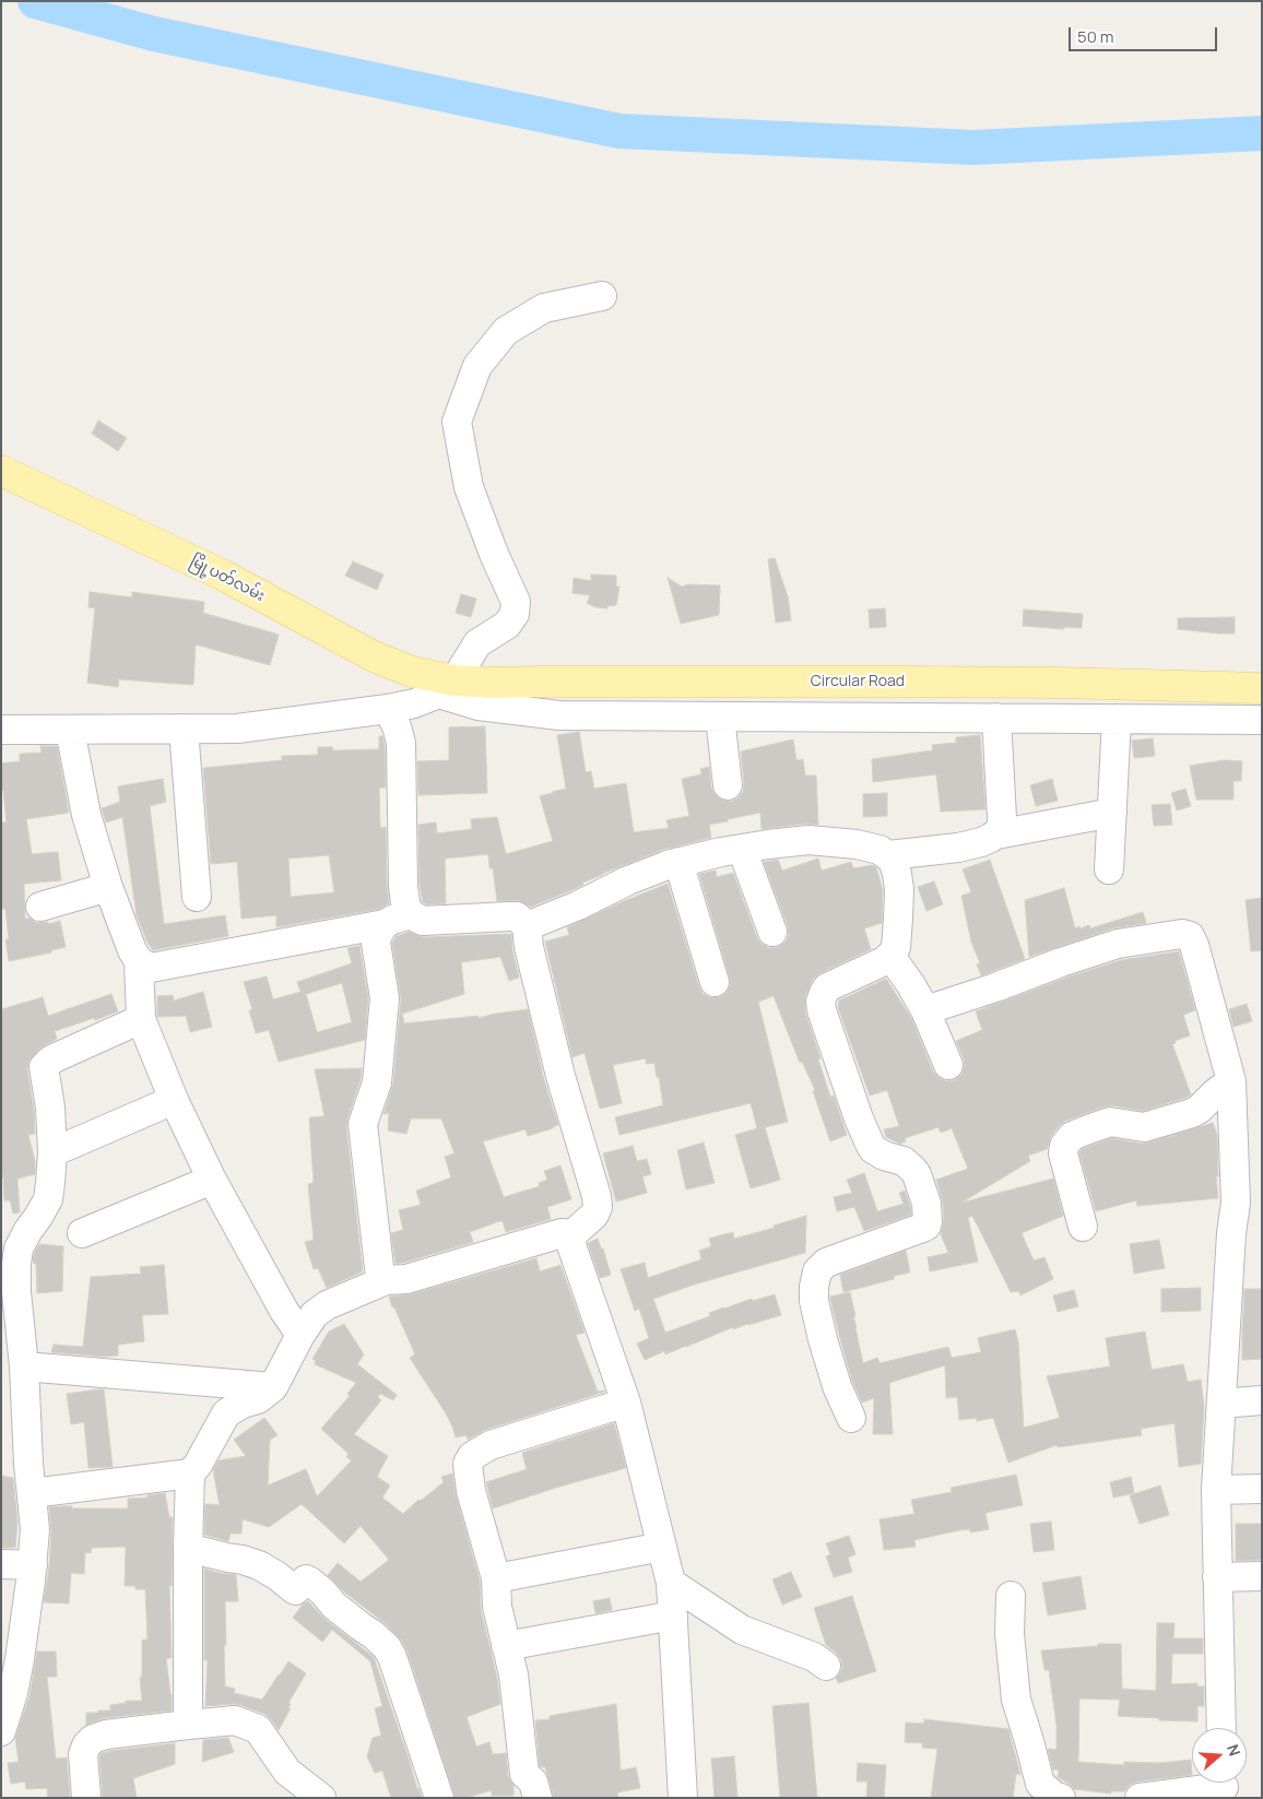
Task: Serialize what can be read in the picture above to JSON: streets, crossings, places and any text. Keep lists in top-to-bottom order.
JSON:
{
  "streets": {
    "main road": ["မြို့ပတ်လမ်း", "Circular Road"]
  },
  "crossings": [
    ["မြို့ပတ်လမ်း", "Circular Road"]
  ],
  "scale_bar": "50 m",
  "north": "right"
}
